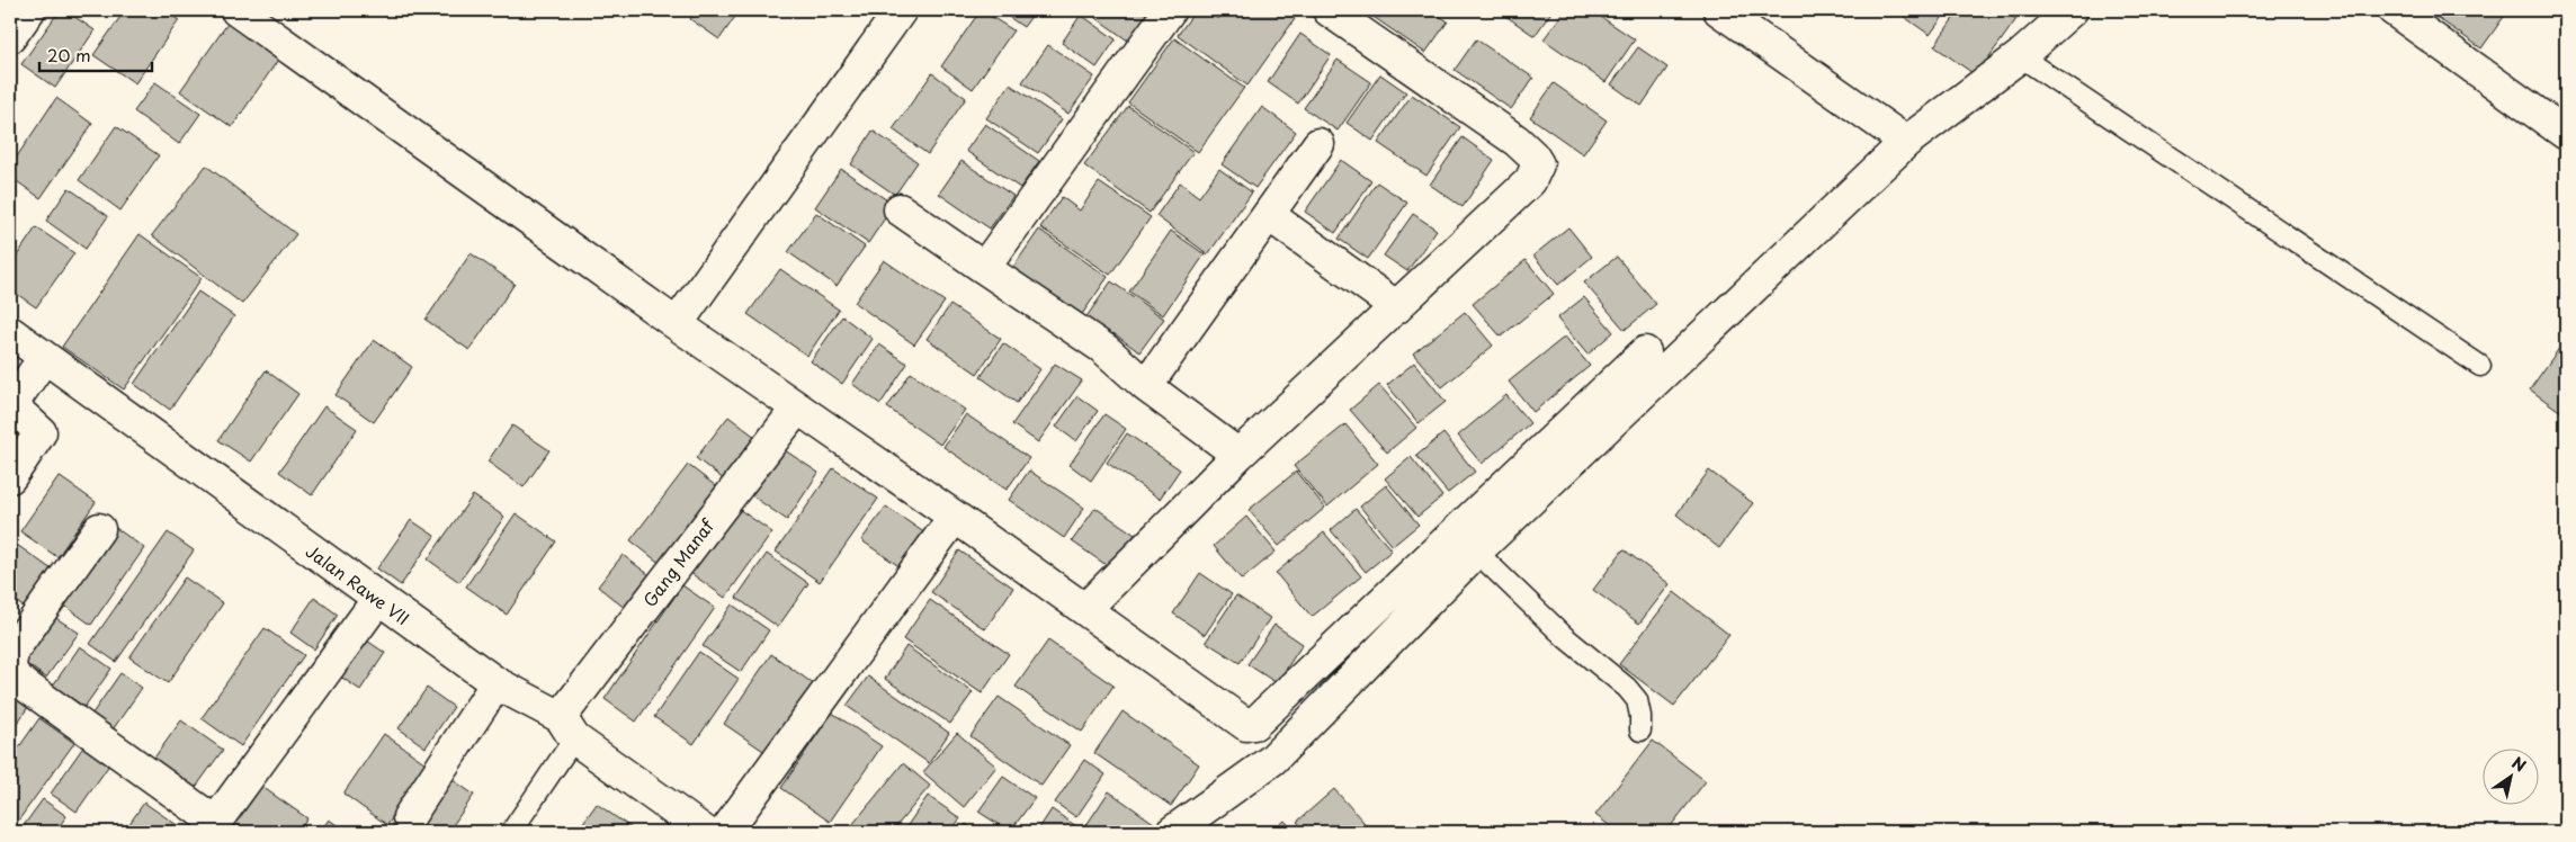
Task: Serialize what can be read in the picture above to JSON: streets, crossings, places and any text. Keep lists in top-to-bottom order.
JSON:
{
  "streets": {
    "street": ["Gang Manaf", "Jalan Rawe VII"]
  },
  "crossings": [
    ["Gang Manaf", "Jalan Rawe VII"]
  ],
  "scale_bar": "20 m",
  "north": "top right"
}
